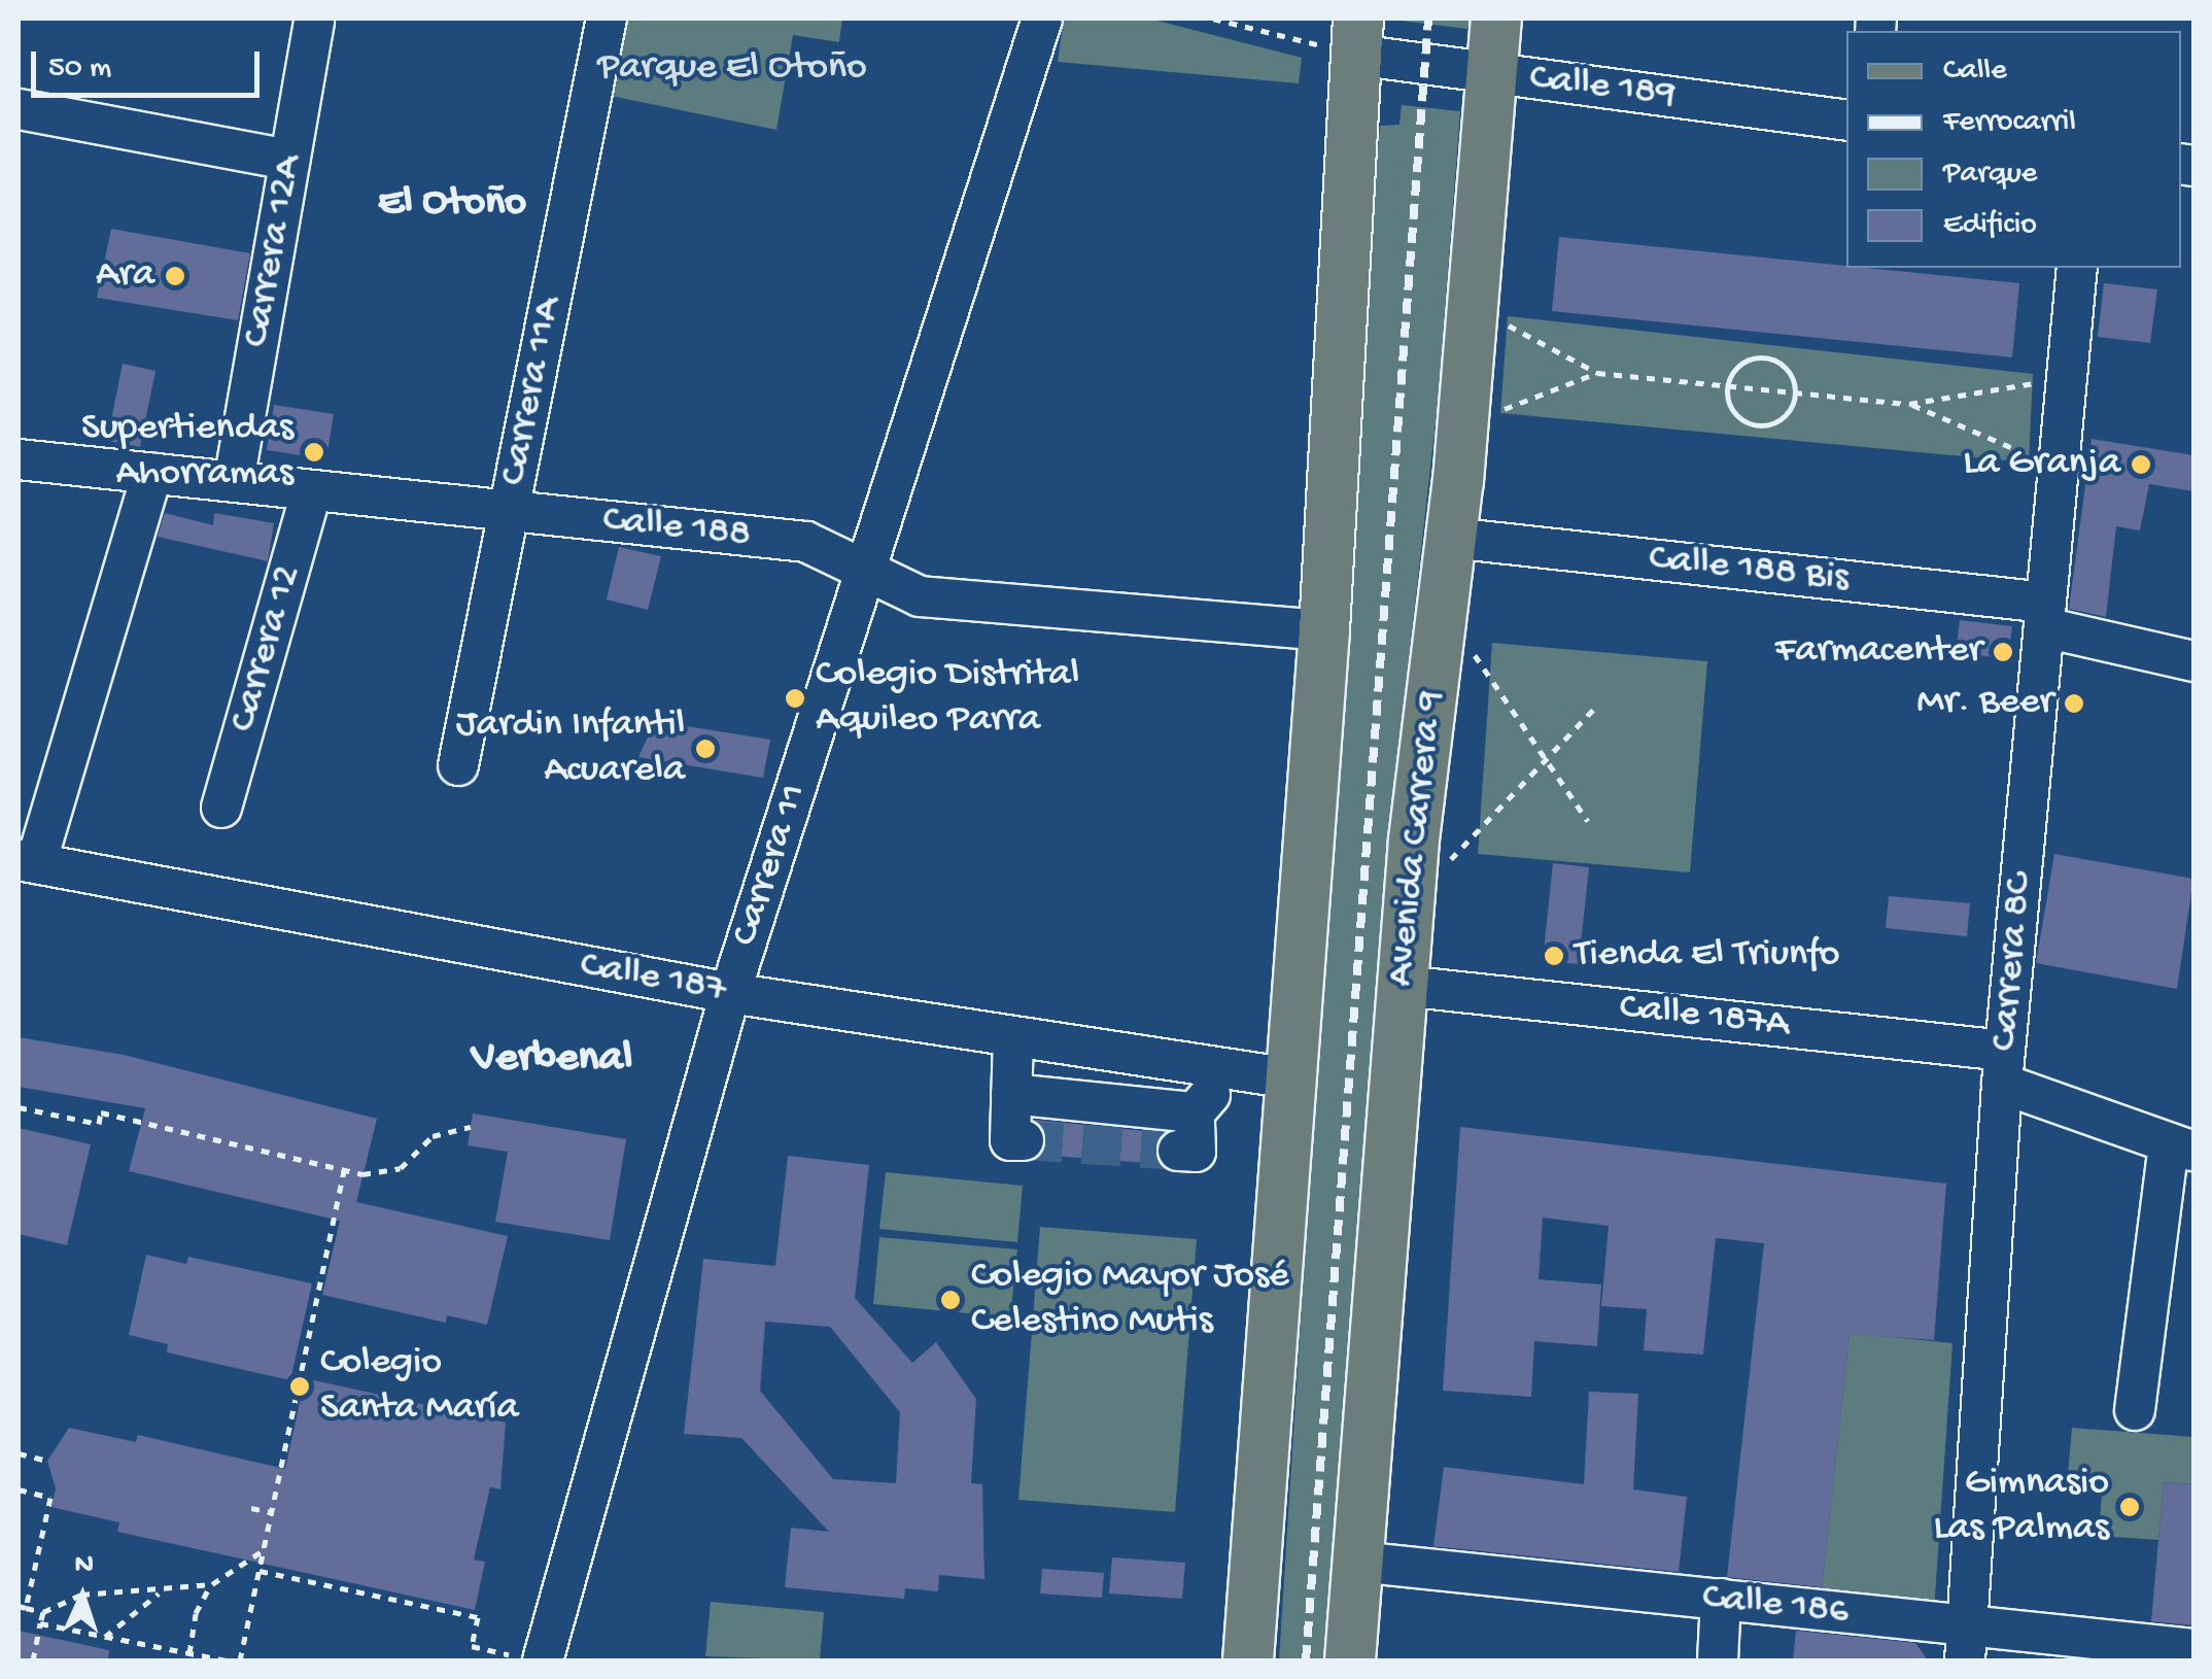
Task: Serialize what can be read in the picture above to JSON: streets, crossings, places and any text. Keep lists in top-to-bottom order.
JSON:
{
  "streets": {
    "main road": ["Avenida Carrera 9"],
    "street": [
      "Calle 189",
      "Carrera 12A",
      "Carrera 11A",
      "Calle 188",
      "Calle 188 Bis",
      "Carrera 12",
      "Carrera 11",
      "Carrera 8C",
      "Calle 187",
      "Calle 187A",
      "Calle 186"
    ]
  },
  "crossings": [
    ["Calle 189", "Avenida Carrera 9"],
    ["Carrera 12A", "Calle 188"],
    ["Carrera 11A", "Calle 188"],
    ["Calle 188", "Carrera 12"],
    ["Calle 188", "Carrera 11"],
    ["Calle 188 Bis", "Avenida Carrera 9"],
    ["Calle 188 Bis", "Carrera 8C"],
    ["Avenida Carrera 9", "Calle 187A"],
    ["Avenida Carrera 9", "Calle 186"],
    ["Carrera 11", "Calle 187"],
    ["Carrera 8C", "Calle 187A"],
    ["Carrera 8C", "Calle 186"]
  ],
  "districts": ["El Otoño", "Verbenal"],
  "parks": ["Parque El Otoño"],
  "places": [
    "Ara",
    "Supertiendas Ahorramas",
    "La Granja",
    "Farmacenter",
    "Colegio Distrital Aquileo Parra",
    "Mr. Beer",
    "Jardin Infantil Acuarela",
    "Tienda El Triunfo",
    "Colegio Mayor José Celestino Mutis",
    "Colegio Santa María",
    "Gimnasio Las Palmas"
  ],
  "legend": [
    "Calle",
    "Ferrocarril",
    "Parque",
    "Edificio"
  ],
  "scale_bar": "50 m",
  "north": "top"
}
